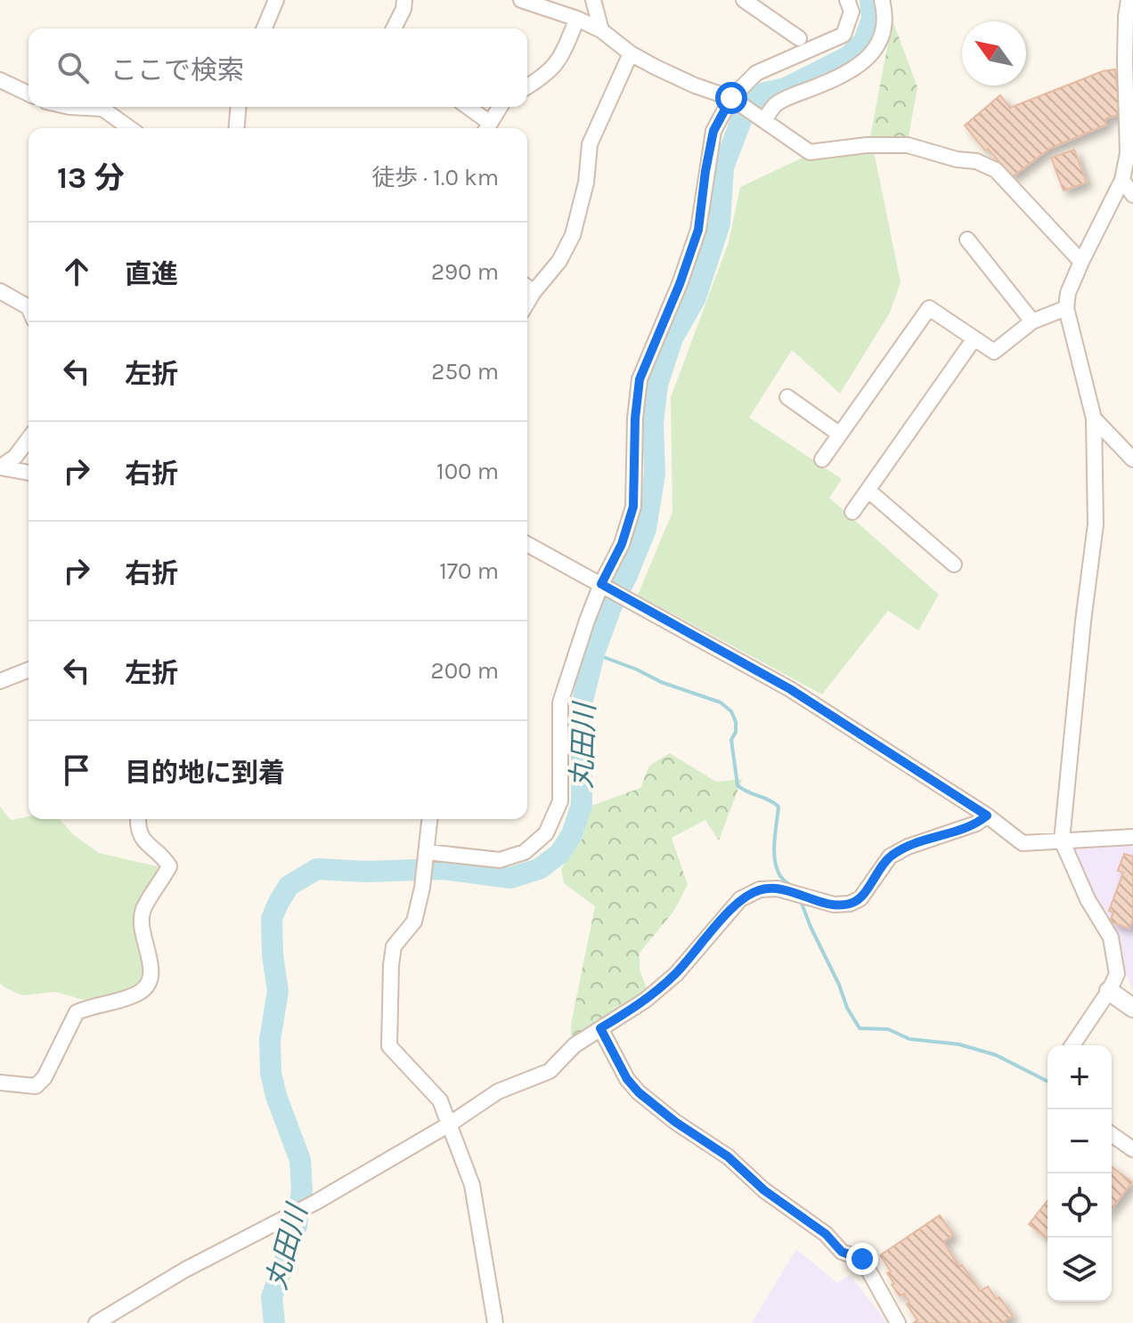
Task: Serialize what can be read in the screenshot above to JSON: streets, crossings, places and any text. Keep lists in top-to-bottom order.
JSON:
{
  "water": ["丸田川"],
  "north": "top left",
  "page": {
    "search": "ここで検索",
    "heading": ["13 分", "徒歩 · 1.0 km"],
    "list": [
      ["直進", "290 m"],
      ["左折", "250 m"],
      ["右折", "100 m"],
      ["右折", "170 m"],
      ["左折", "200 m"],
      "目的地に到着"
    ],
    "map_buttons": ["+", "−"]
  }
}
